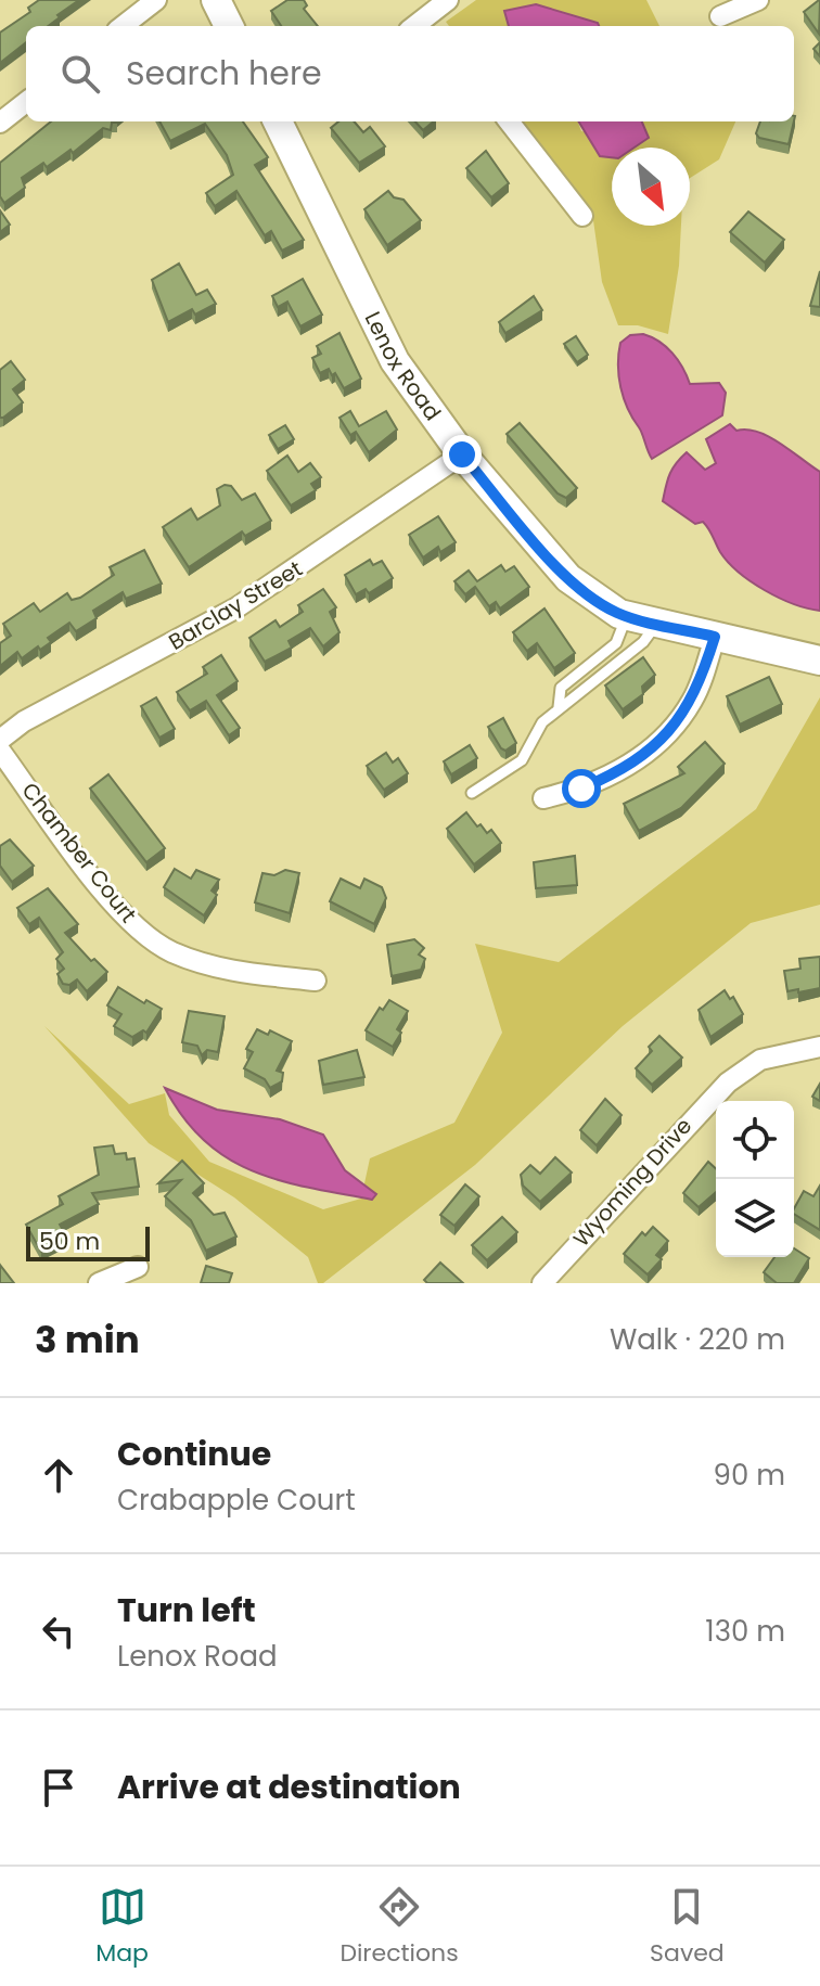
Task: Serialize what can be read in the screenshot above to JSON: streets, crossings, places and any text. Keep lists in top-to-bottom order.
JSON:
{
  "streets": {
    "street": [
      "Lenox Road",
      "Barclay Street",
      "Chamber Court",
      "Wyoming Drive"
    ]
  },
  "crossings": [
    ["Lenox Road", "Barclay Street"]
  ],
  "scale_bar": "50 m",
  "north": "bottom right",
  "page": {
    "search": "Search here",
    "scale": "50 m",
    "heading": ["3 min", "Walk · 220 m"],
    "list": [
      ["Continue", "Crabapple Court", "90 m"],
      ["Turn left", "Lenox Road", "130 m"],
      "Arrive at destination"
    ],
    "nav": ["Map", "Directions", "Saved"]
  }
}
